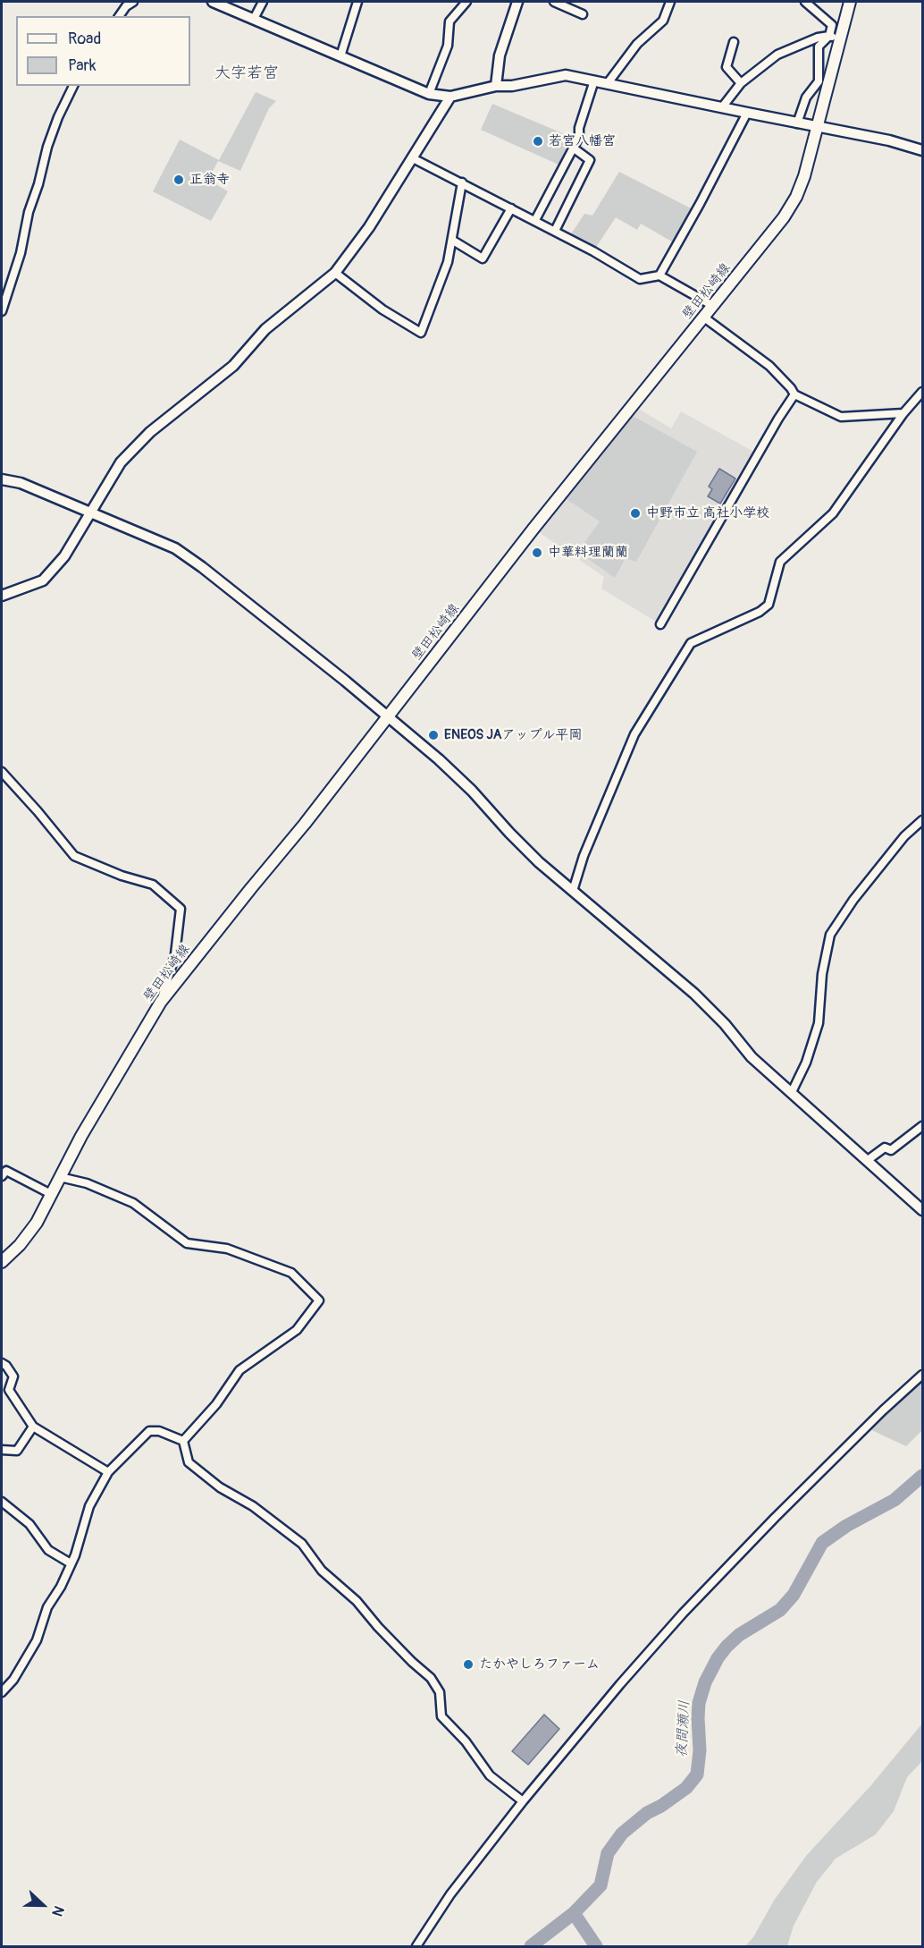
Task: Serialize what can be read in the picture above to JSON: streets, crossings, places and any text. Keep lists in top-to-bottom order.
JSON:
{
  "streets": {
    "main road": ["壁田松崎線"]
  },
  "districts": ["大字若宮"],
  "water": ["夜間瀬川"],
  "places": [
    "若宮八幡宮",
    "正翁寺",
    "中野市立 高社小学校",
    "中華料理蘭蘭",
    "ENEOS JAアップル平岡",
    "たかやしろファーム"
  ],
  "legend": ["Road", "Park"],
  "north": "right"
}
